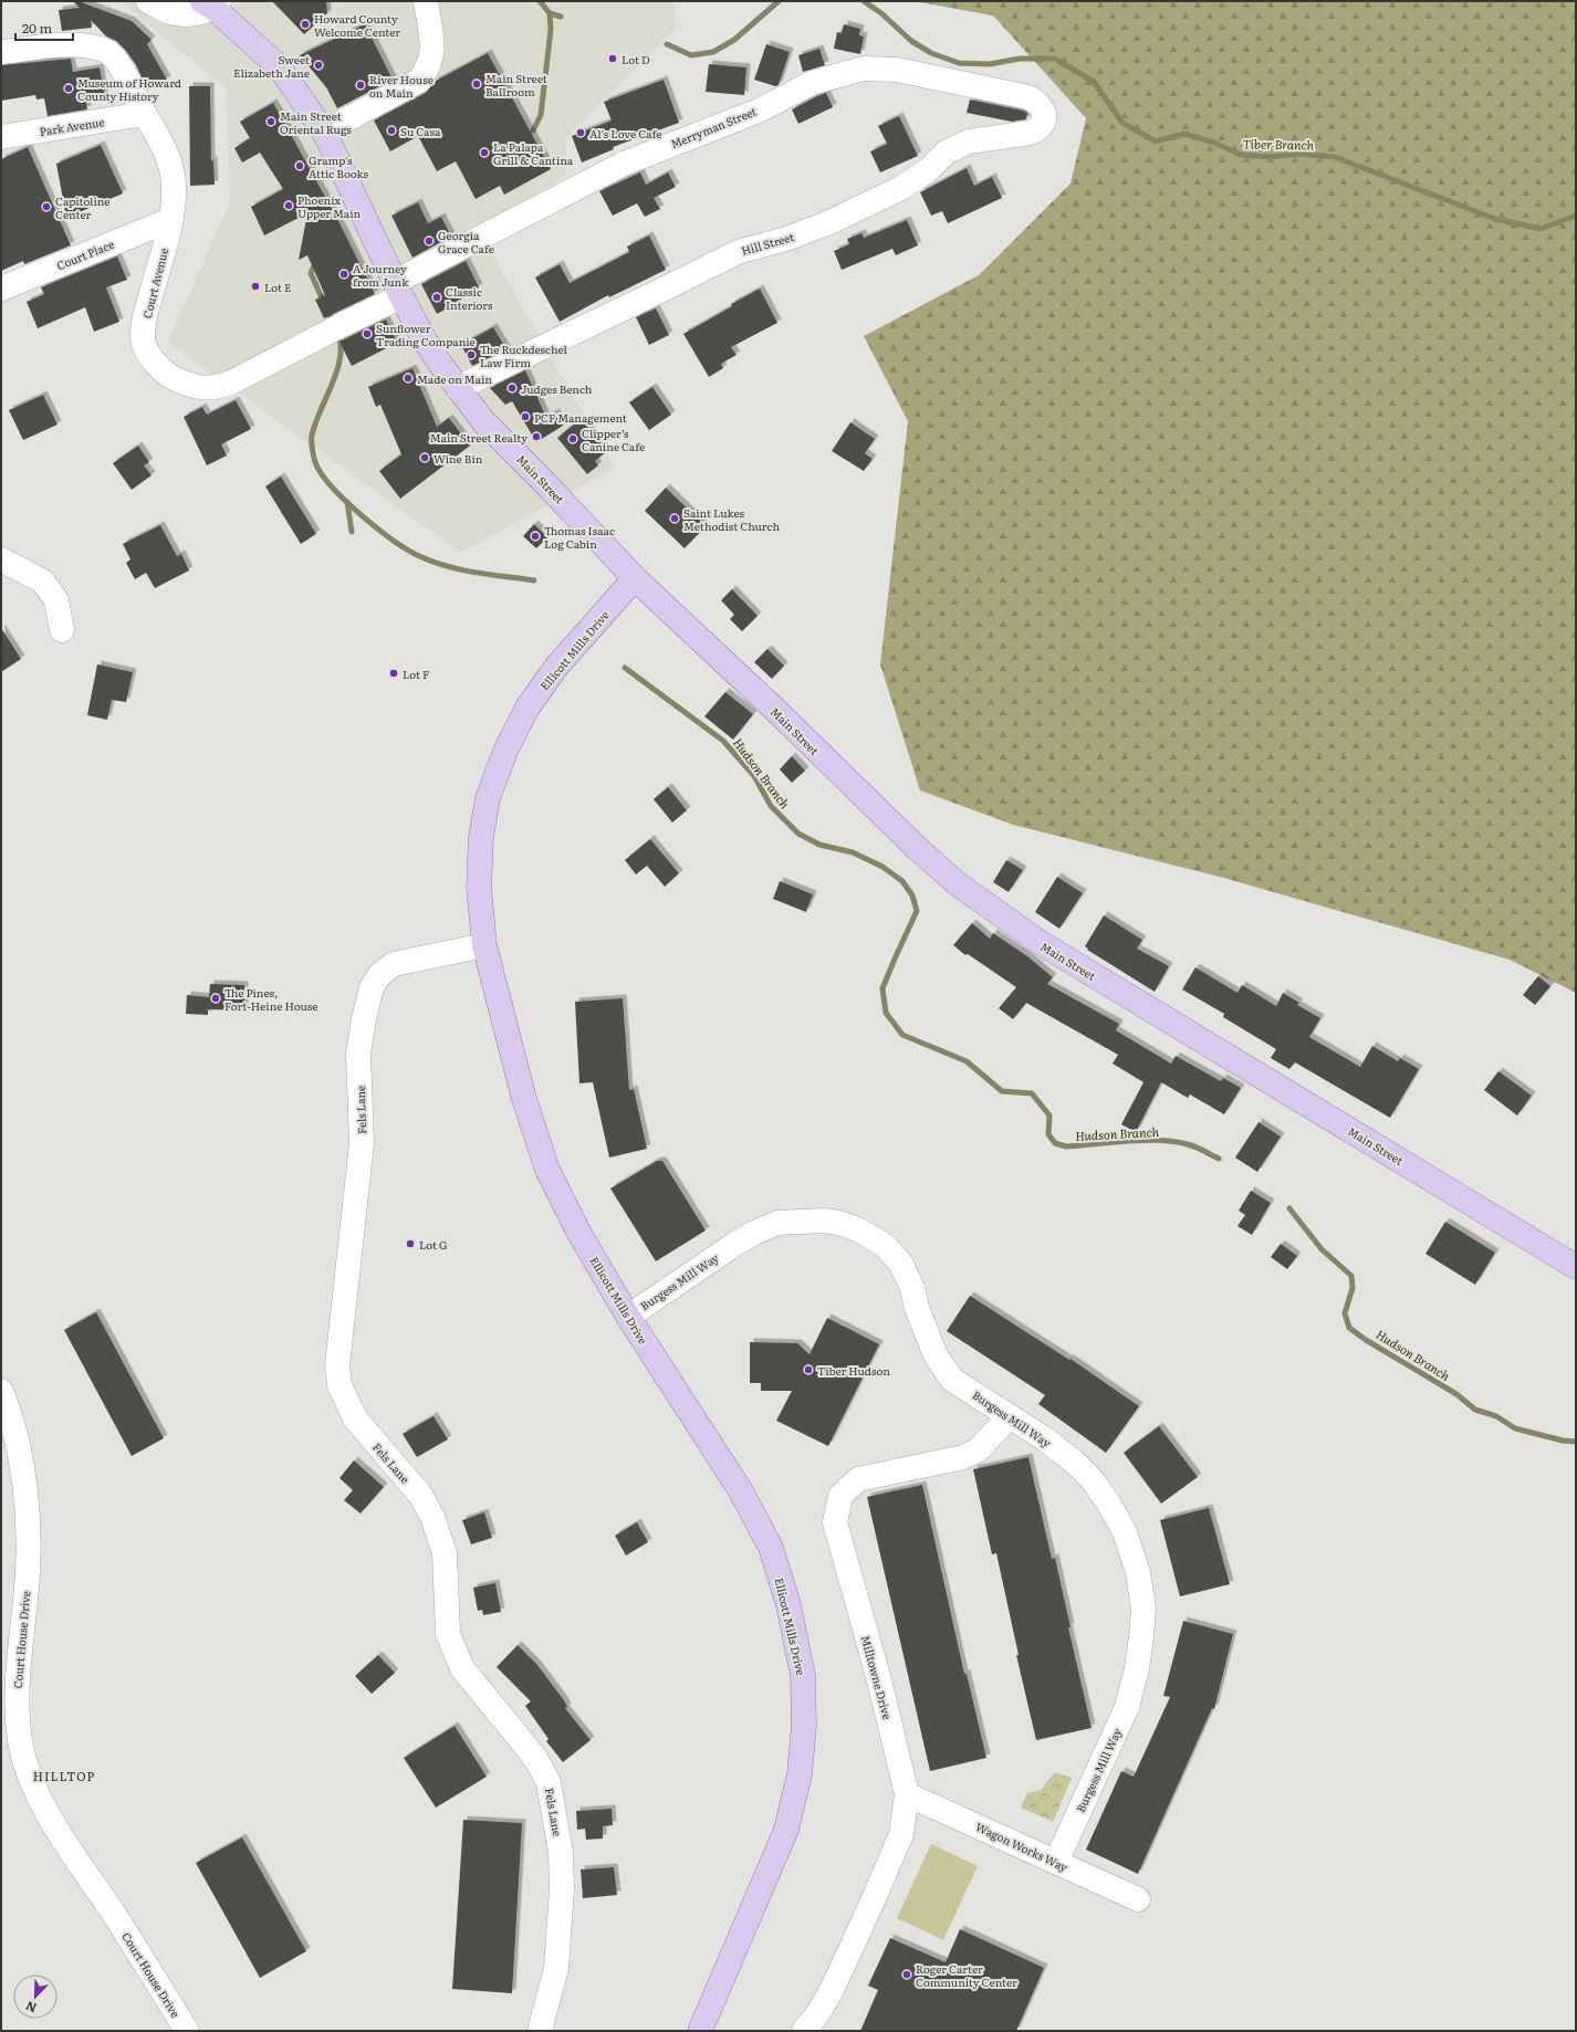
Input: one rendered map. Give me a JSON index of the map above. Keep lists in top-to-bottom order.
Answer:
{
  "streets": {
    "main road": ["Main Street", "Ellicott Mills Drive"],
    "street": [
      "Park Avenue",
      "Merryman Street",
      "Hill Street",
      "Court Place",
      "Court Avenue",
      "Fels Lane",
      "Burgess Mill Way",
      "Court House Drive",
      "Milltowne Drive",
      "Wagon Works Way"
    ]
  },
  "crossings": [
    ["Park Avenue", "Court Avenue"],
    ["Merryman Street", "Hill Street"],
    ["Merryman Street", "Court Avenue"],
    ["Merryman Street", "Main Street"],
    ["Hill Street", "Main Street"],
    ["Court Place", "Court Avenue"],
    ["Court Avenue", "Main Street"],
    ["Main Street", "Ellicott Mills Drive"],
    ["Ellicott Mills Drive", "Fels Lane"],
    ["Ellicott Mills Drive", "Burgess Mill Way"],
    ["Burgess Mill Way", "Milltowne Drive"],
    ["Burgess Mill Way", "Wagon Works Way"],
    ["Milltowne Drive", "Wagon Works Way"]
  ],
  "districts": ["HILLTOP"],
  "water": ["Tiber Branch", "Hudson Branch"],
  "places": [
    "Howard County Welcome Center",
    "Lot D",
    "Sweet Elizabeth Jane",
    "Main Street Ballroom",
    "River House on Main",
    "Museum of Howard County History",
    "Main Street Oriental Rugs",
    "Su Casa",
    "Al's Love Cafe",
    "La Palapa Grill & Cantina",
    "Gramp's Attic Books",
    "Phoenix Upper Main",
    "Capitoline Center",
    "Georgia Grace Cafe",
    "A Journey from Junk",
    "Lot E",
    "Classic Interiors",
    "Sunflower Trading Companie",
    "The Ruckdeschel Law Firm",
    "Made on Main",
    "Judges Bench",
    "PCF Management",
    "Main Street Realty",
    "Clipper’s Canine Cafe",
    "Wine Bin",
    "Saint Lukes Methodist Church",
    "Thomas Isaac Log Cabin",
    "Lot F",
    "The Pines, Fort-Heine House",
    "Lot G",
    "Tiber Hudson",
    "Roger Carter Community Center"
  ],
  "scale_bar": "20 m",
  "north": "bottom left"
}
